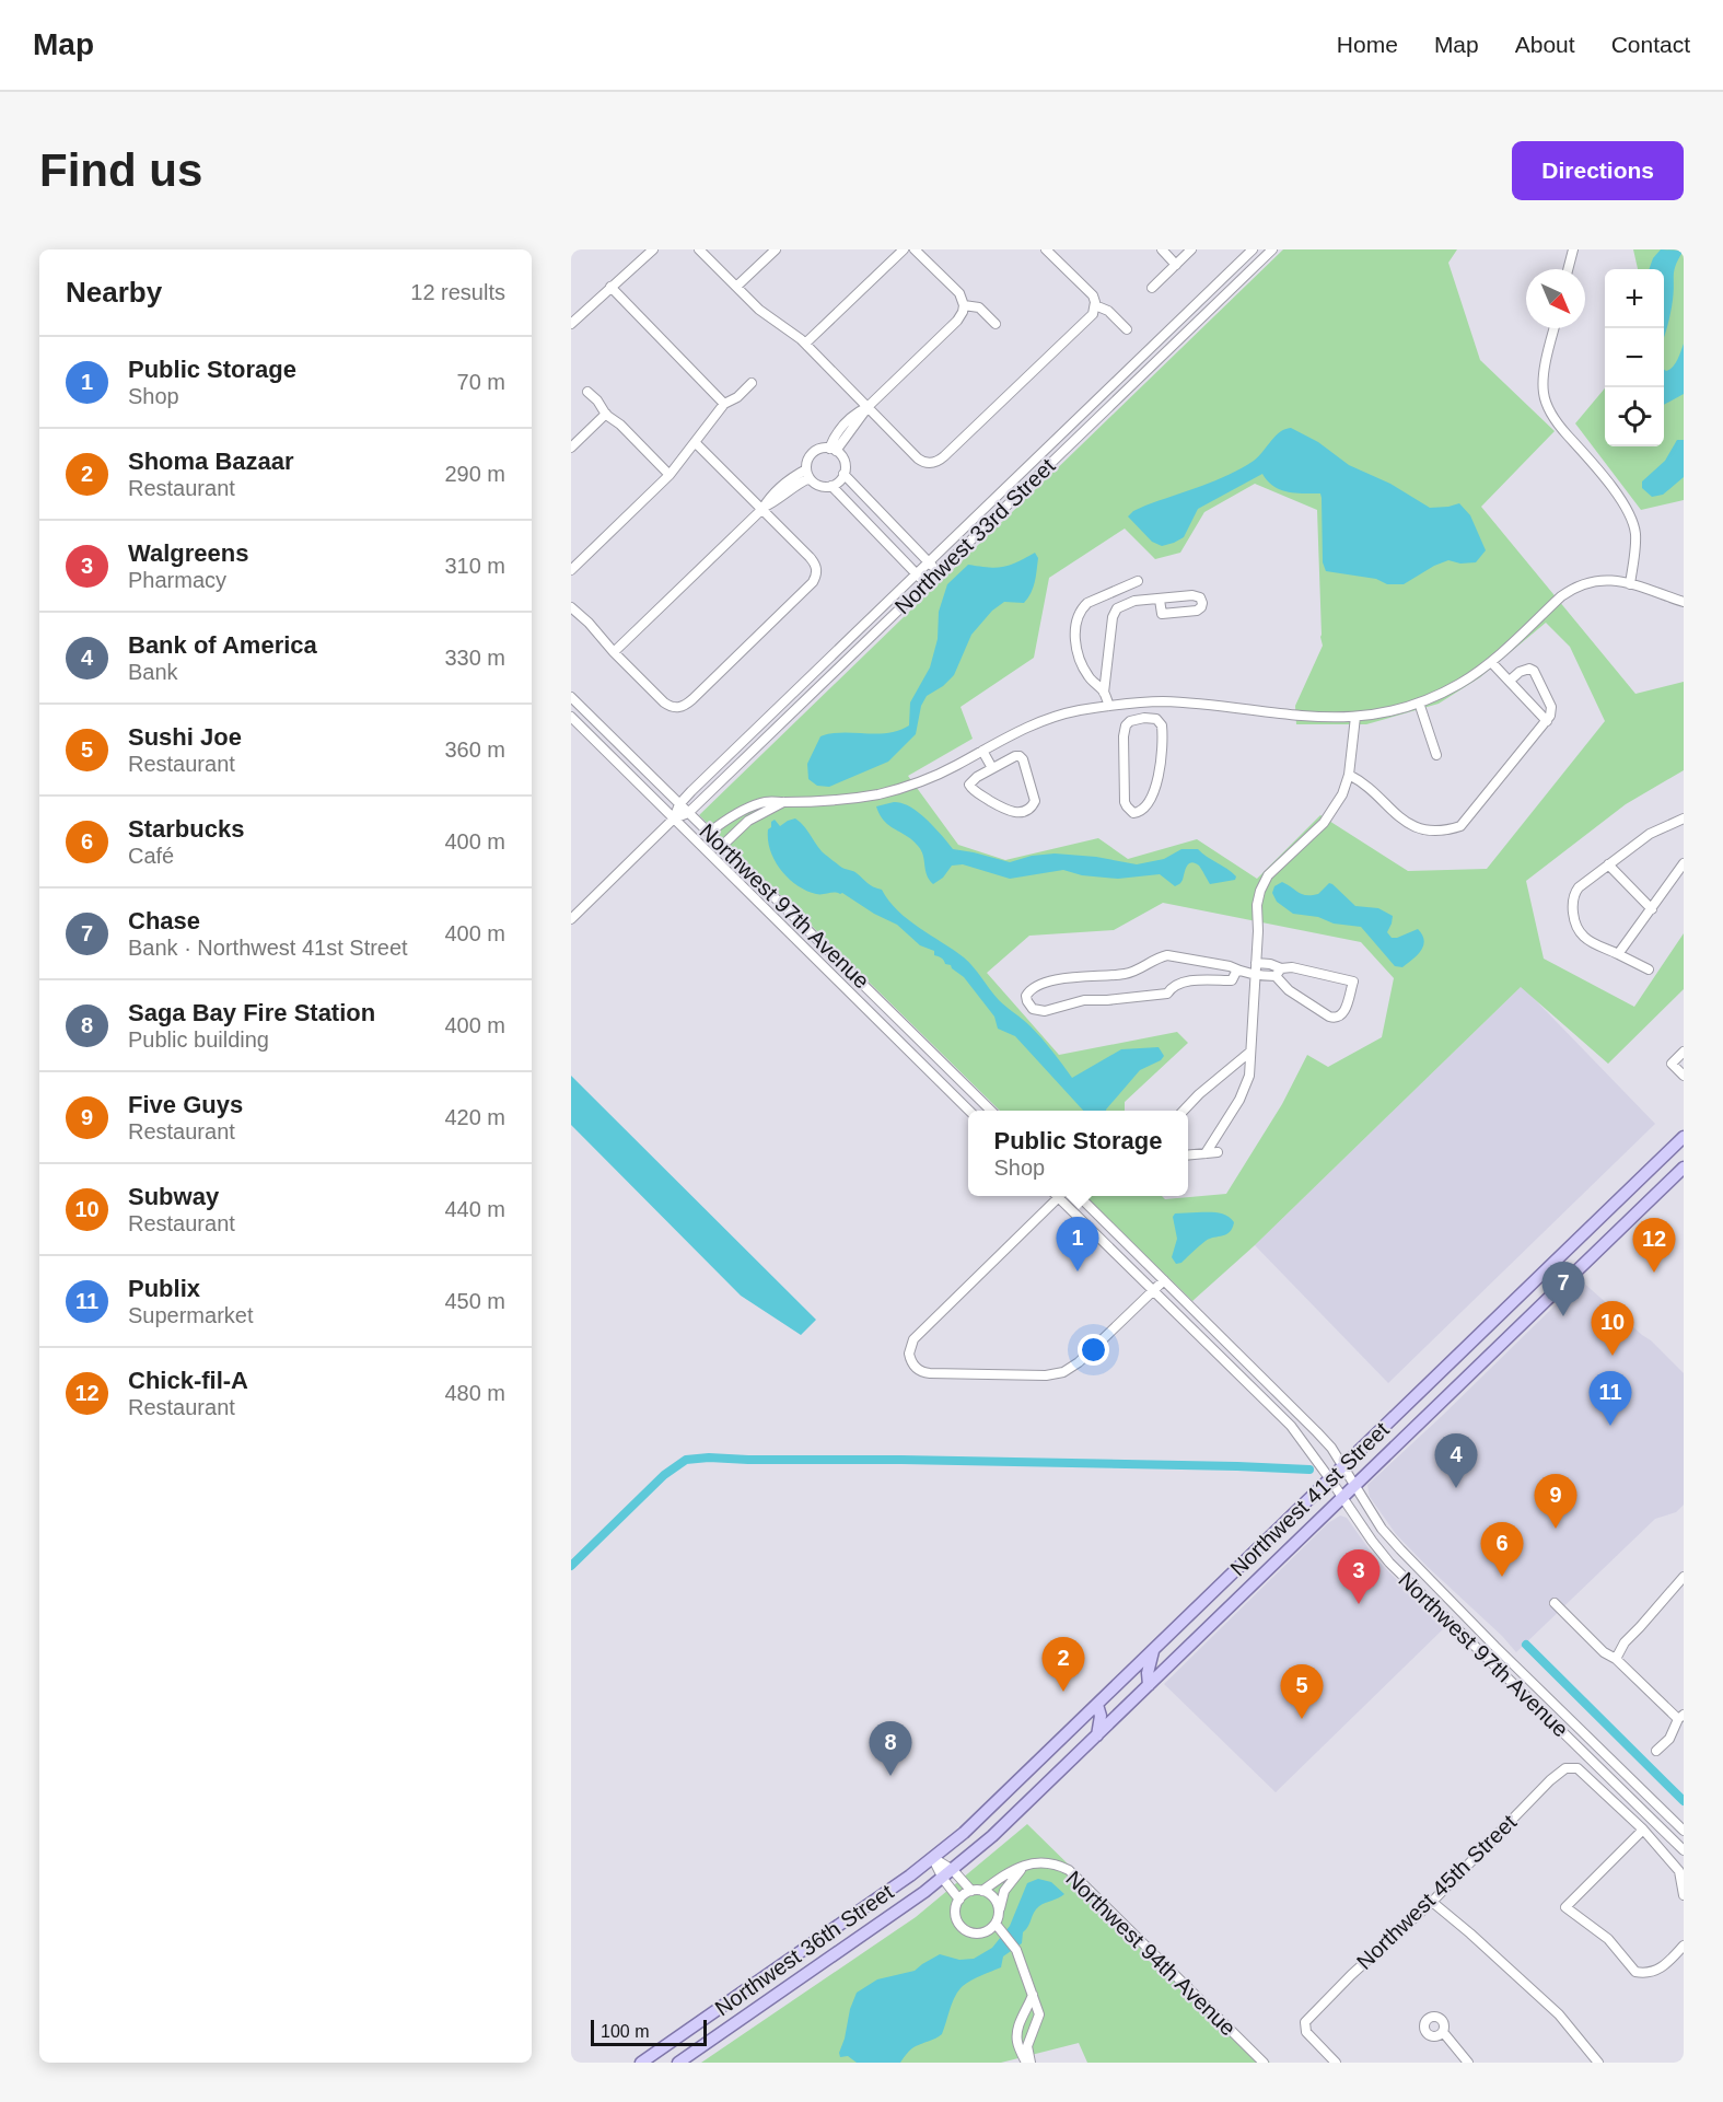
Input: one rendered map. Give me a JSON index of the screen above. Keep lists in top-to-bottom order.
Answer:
{
  "streets": {
    "main road": ["Northwest 41st Street", "Northwest 36th Street"],
    "street": [
      "Northwest 33rd Street",
      "Northwest 97th Avenue",
      "Northwest 45th Street",
      "Northwest 94th Avenue"
    ]
  },
  "crossings": [
    ["Northwest 33rd Street", "Northwest 97th Avenue"],
    ["Northwest 97th Avenue", "Northwest 41st Street"],
    ["Northwest 41st Street", "Northwest 36th Street"]
  ],
  "scale_bar": "100 m",
  "north": "bottom right",
  "page": {
    "header": "Map",
    "nav": [
      "Home",
      "Map",
      "About",
      "Contact"
    ],
    "buttons": "Directions",
    "title": "Find us",
    "heading": ["Nearby", "12 results"],
    "map_buttons": ["+", "−"],
    "list": [
      {
        "mark": "1",
        "name": "Public Storage",
        "note": "Shop",
        "value": "70 m"
      },
      {
        "mark": "2",
        "name": "Shoma Bazaar",
        "note": "Restaurant",
        "value": "290 m"
      },
      {
        "mark": "3",
        "name": "Walgreens",
        "note": "Pharmacy",
        "value": "310 m"
      },
      {
        "mark": "4",
        "name": "Bank of America",
        "note": "Bank",
        "value": "330 m"
      },
      {
        "mark": "5",
        "name": "Sushi Joe",
        "note": "Restaurant",
        "value": "360 m"
      },
      {
        "mark": "6",
        "name": "Starbucks",
        "note": "Café",
        "value": "400 m"
      },
      {
        "mark": "7",
        "name": "Chase",
        "note": "Bank · Northwest 41st Street",
        "value": "400 m"
      },
      {
        "mark": "8",
        "name": "Saga Bay Fire Station",
        "note": "Public building",
        "value": "400 m"
      },
      {
        "mark": "9",
        "name": "Five Guys",
        "note": "Restaurant",
        "value": "420 m"
      },
      {
        "mark": "10",
        "name": "Subway",
        "note": "Restaurant",
        "value": "440 m"
      },
      {
        "mark": "11",
        "name": "Publix",
        "note": "Supermarket",
        "value": "450 m"
      },
      {
        "mark": "12",
        "name": "Chick-fil-A",
        "note": "Restaurant",
        "value": "480 m"
      }
    ],
    "popup": ["Public Storage", "Shop"],
    "pins": [
      "1",
      "12",
      "7",
      "10",
      "11",
      "4",
      "9",
      "6",
      "3",
      "2",
      "5",
      "8"
    ],
    "scale": "100 m"
  }
}
